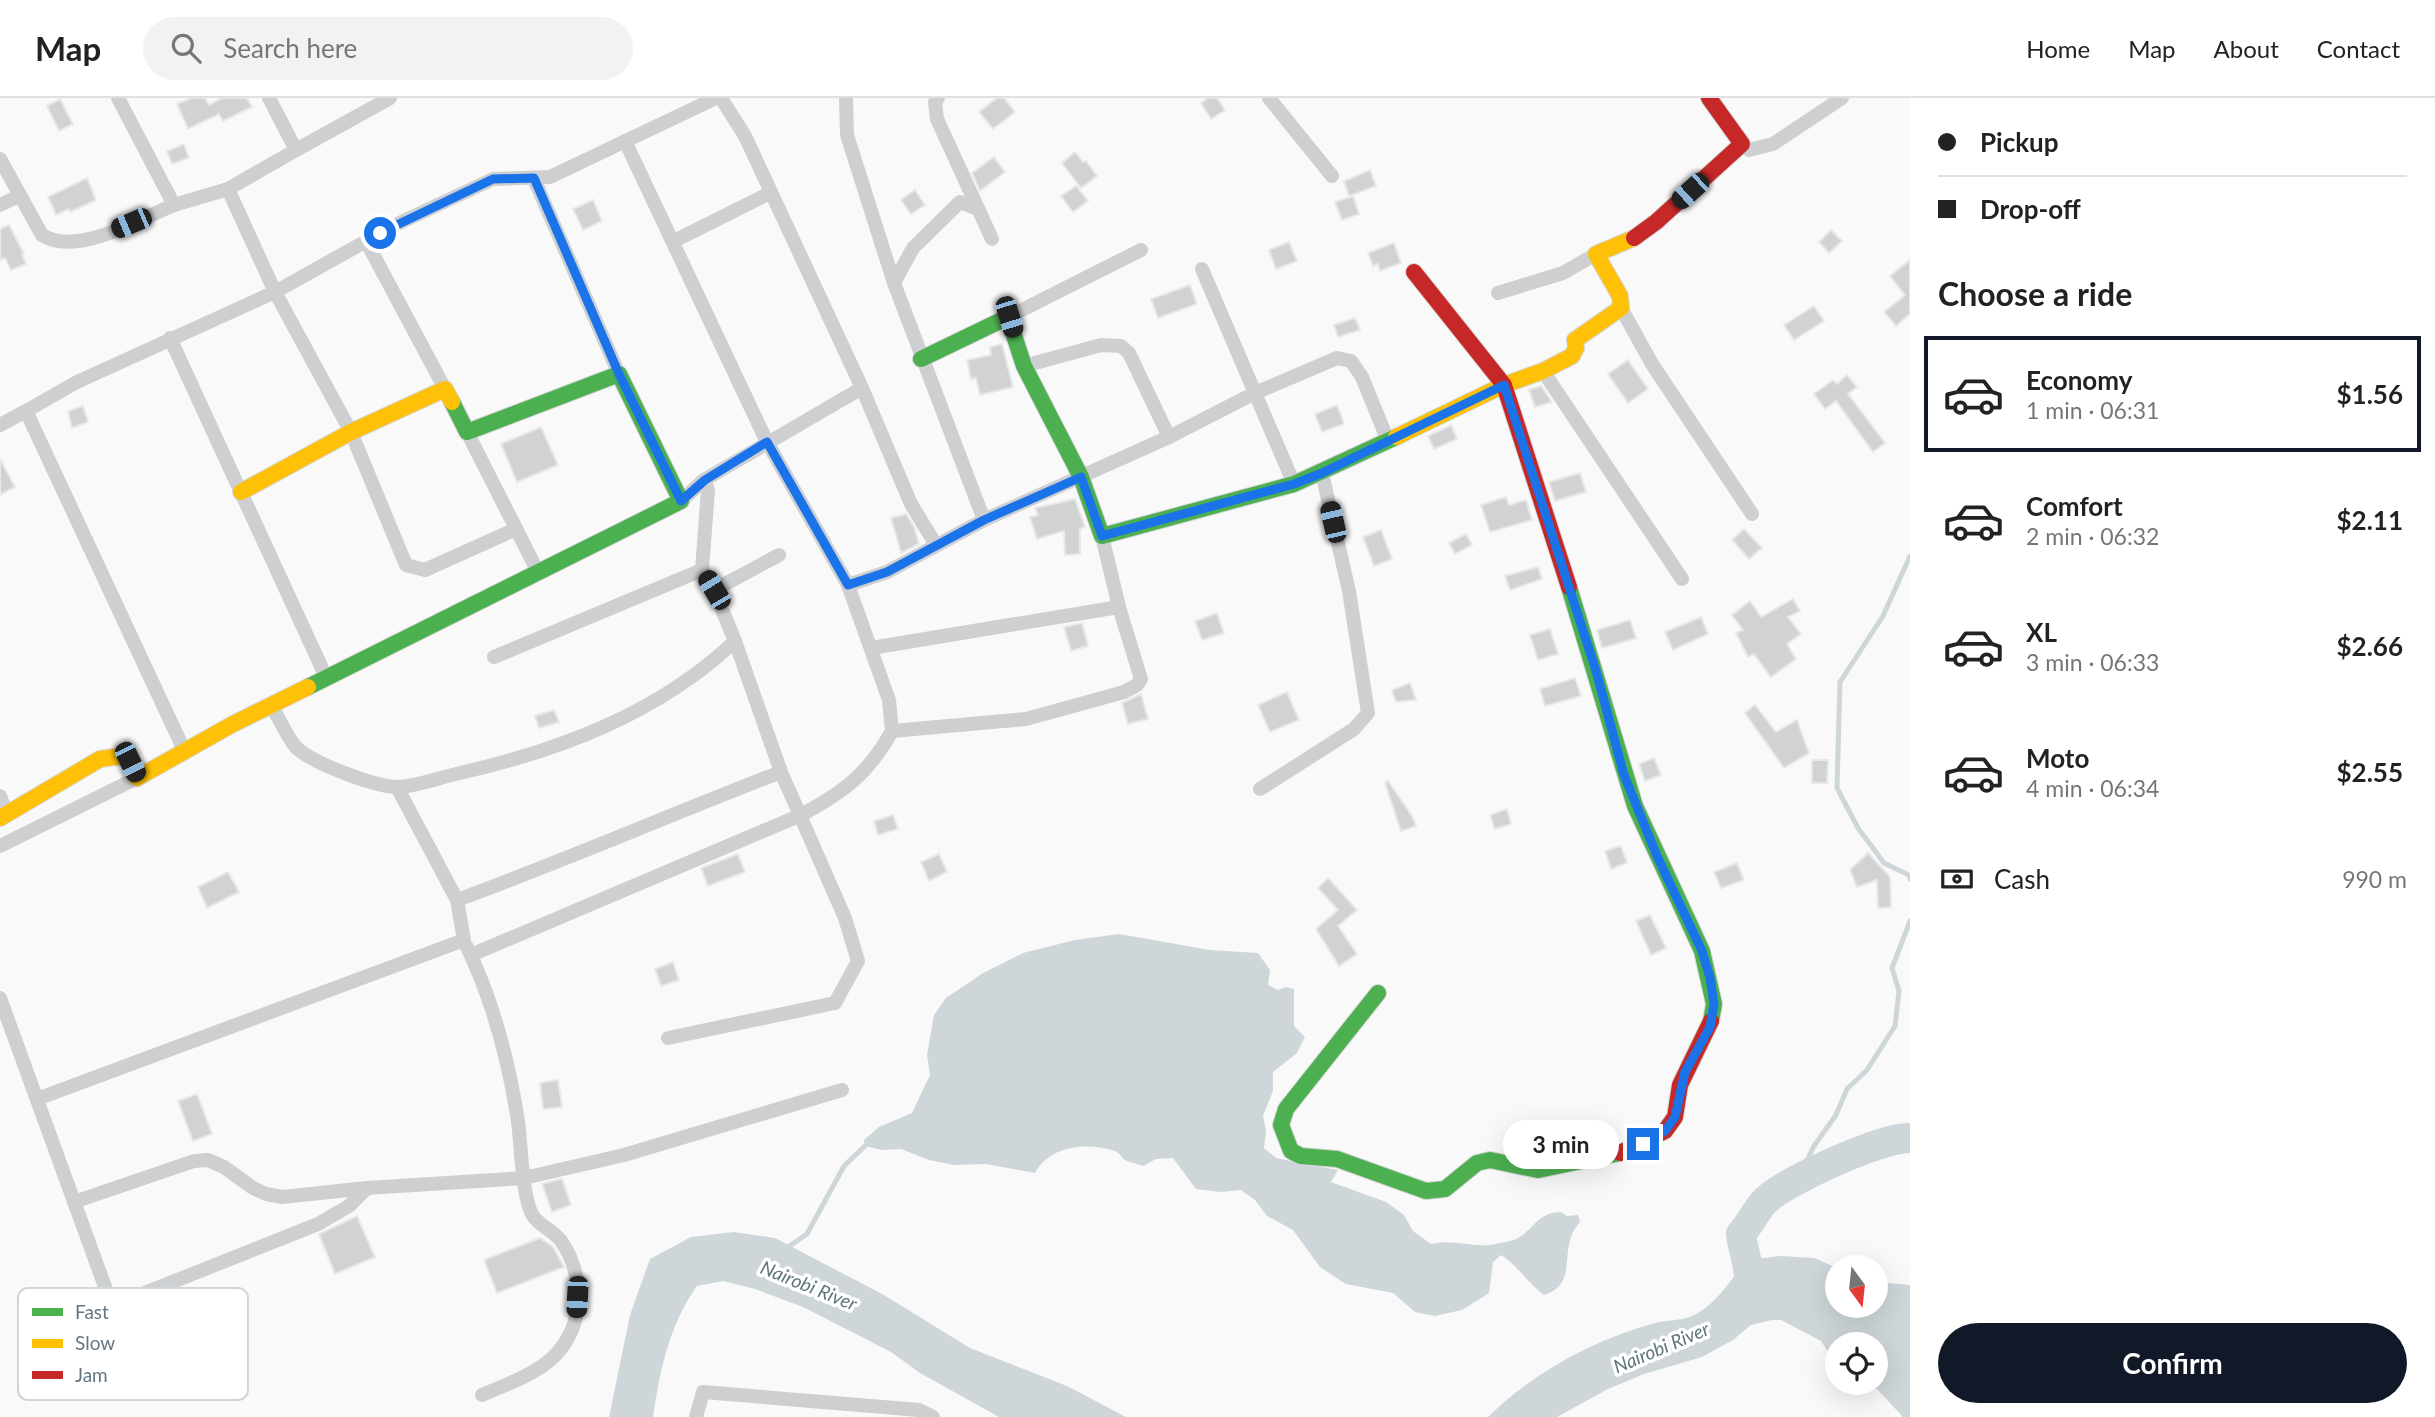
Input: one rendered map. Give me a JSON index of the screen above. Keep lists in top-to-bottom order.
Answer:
{
  "water": ["Nairobi River"],
  "legend": ["Fast", "Slow", "Jam"],
  "north": "bottom",
  "page": {
    "header": "Map",
    "search": "Search here",
    "nav": [
      "Home",
      "Map",
      "About",
      "Contact"
    ],
    "banner": ["Pickup", "Drop-off"],
    "heading": "Choose a ride",
    "list": [
      {
        "name": "Economy",
        "note": "1 min · 06:31",
        "value": "$1.56"
      },
      {
        "name": "Comfort",
        "note": "2 min · 06:32",
        "value": "$2.11"
      },
      {
        "name": "XL",
        "note": "3 min · 06:33",
        "value": "$2.66"
      },
      {
        "name": "Moto",
        "note": "4 min · 06:34",
        "value": "$2.55"
      }
    ],
    "pay": ["Cash", "990 m"],
    "bubble": "3 min",
    "buttons": "Confirm"
  }
}
